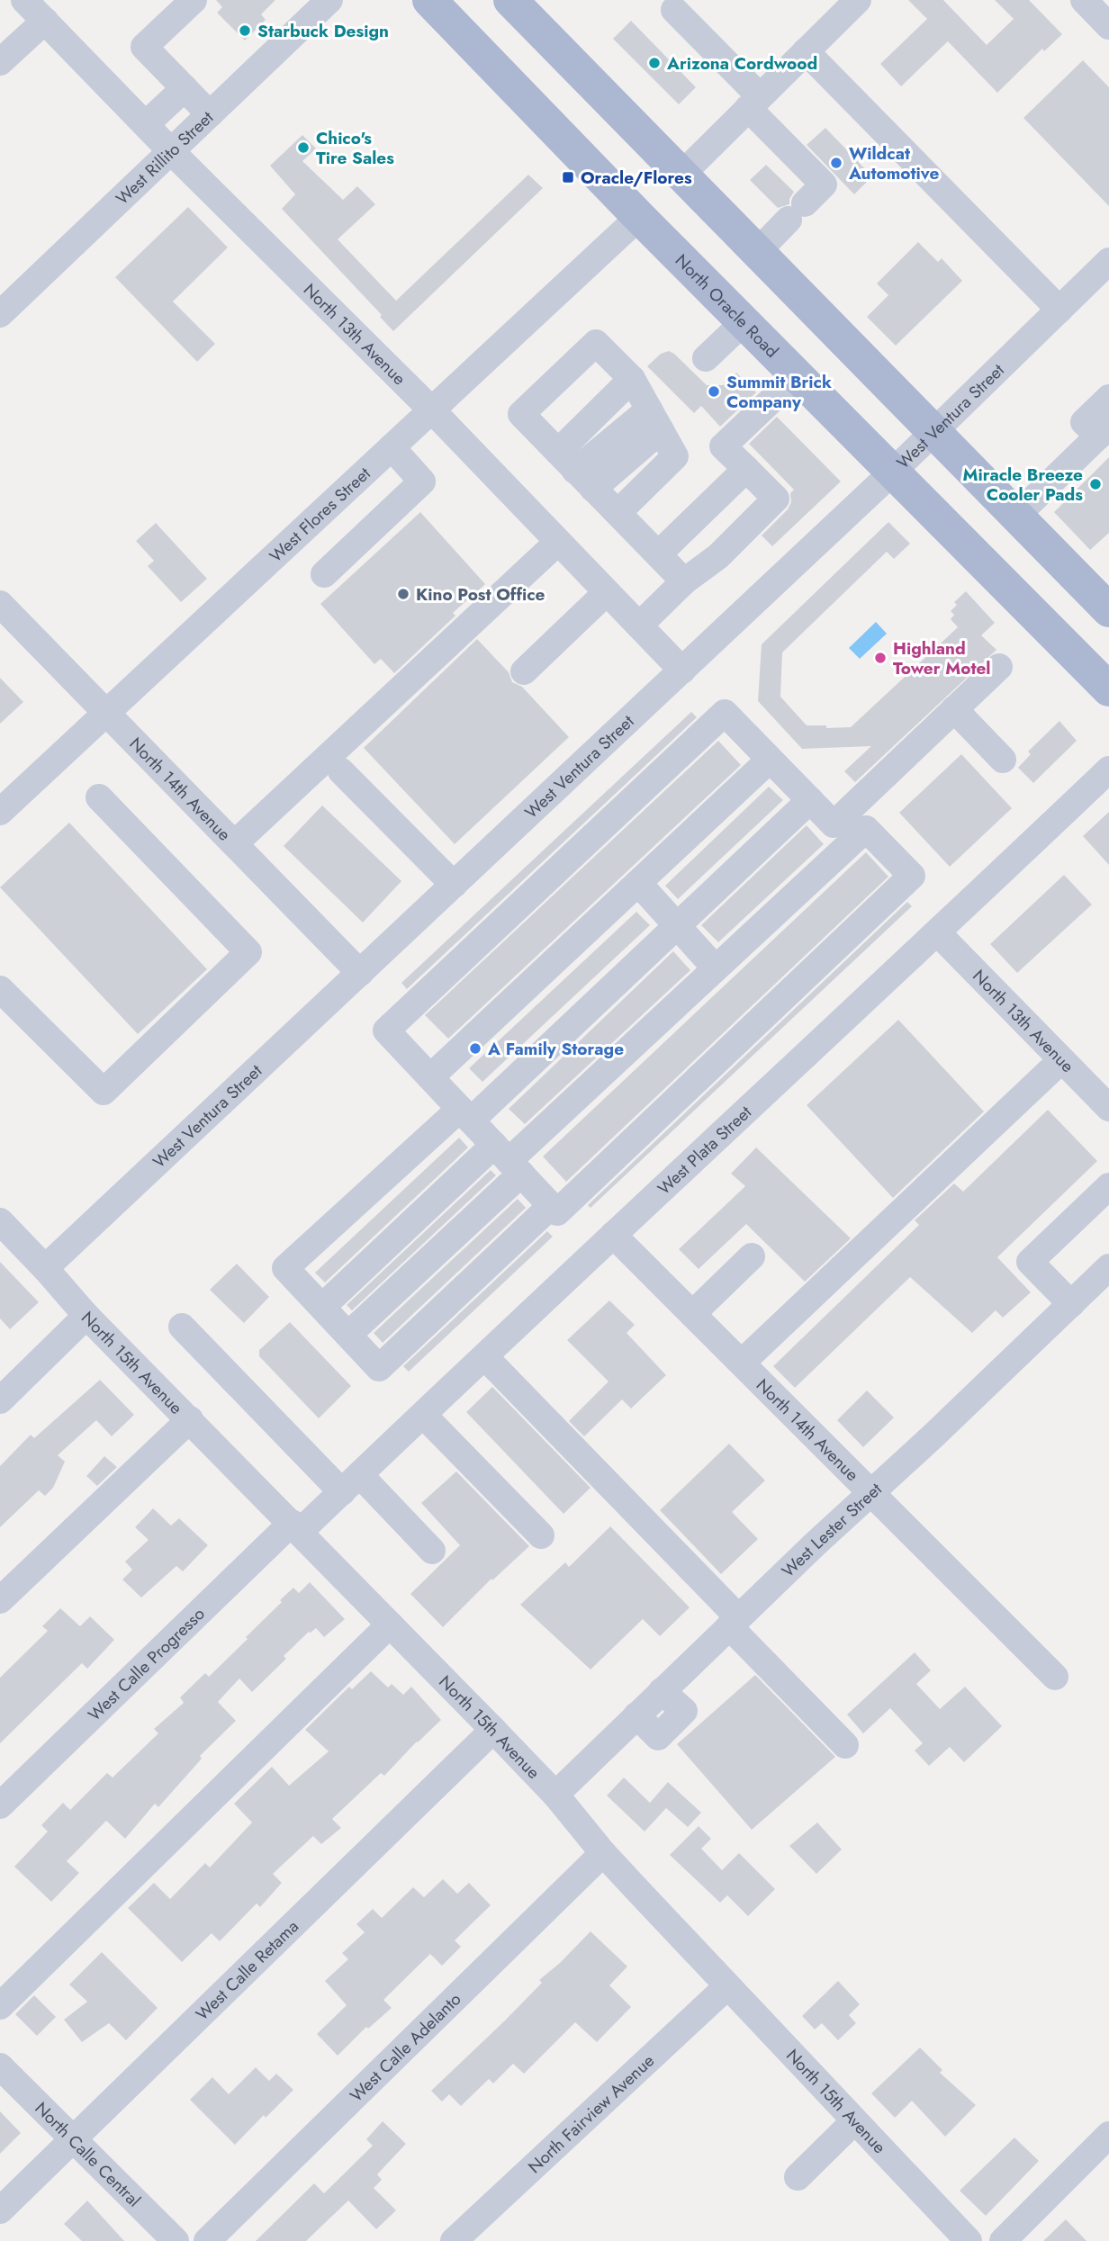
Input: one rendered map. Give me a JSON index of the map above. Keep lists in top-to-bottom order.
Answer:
{
  "streets": {
    "main road": ["North Oracle Road"],
    "street": [
      "West Rillito Street",
      "North 13th Avenue",
      "West Ventura Street",
      "West Flores Street",
      "North 14th Avenue",
      "West Plata Street",
      "North 15th Avenue",
      "West Lester Street",
      "West Calle Progresso",
      "West Calle Retama",
      "West Calle Adelanto",
      "North Fairview Avenue",
      "North Calle Central"
    ]
  },
  "crossings": [
    ["West Rillito Street", "North 13th Avenue"],
    ["North Oracle Road", "West Ventura Street"],
    ["North Oracle Road", "West Flores Street"],
    ["North 13th Avenue", "West Ventura Street"],
    ["North 13th Avenue", "West Flores Street"],
    ["North 13th Avenue", "West Plata Street"],
    ["West Ventura Street", "North 14th Avenue"],
    ["West Ventura Street", "North 15th Avenue"],
    ["West Flores Street", "North 14th Avenue"],
    ["North 14th Avenue", "West Plata Street"],
    ["North 14th Avenue", "West Lester Street"],
    ["West Plata Street", "North 15th Avenue"],
    ["West Plata Street", "West Calle Progresso"],
    ["North 15th Avenue", "West Lester Street"],
    ["North 15th Avenue", "West Calle Progresso"],
    ["North 15th Avenue", "West Calle Retama"],
    ["North 15th Avenue", "West Calle Adelanto"],
    ["North 15th Avenue", "North Fairview Avenue"],
    ["West Calle Retama", "North Calle Central"]
  ],
  "places": {
    "other": [
      "Starbuck Design",
      "Arizona Cordwood",
      "Chico's Tire Sales",
      "Wildcat Automotive",
      "Summit Brick Company",
      "Miracle Breeze Cooler Pads",
      "Kino Post Office",
      "Highland Tower Motel",
      "A Family Storage"
    ],
    "transit": ["Oracle/Flores"]
  }
}
